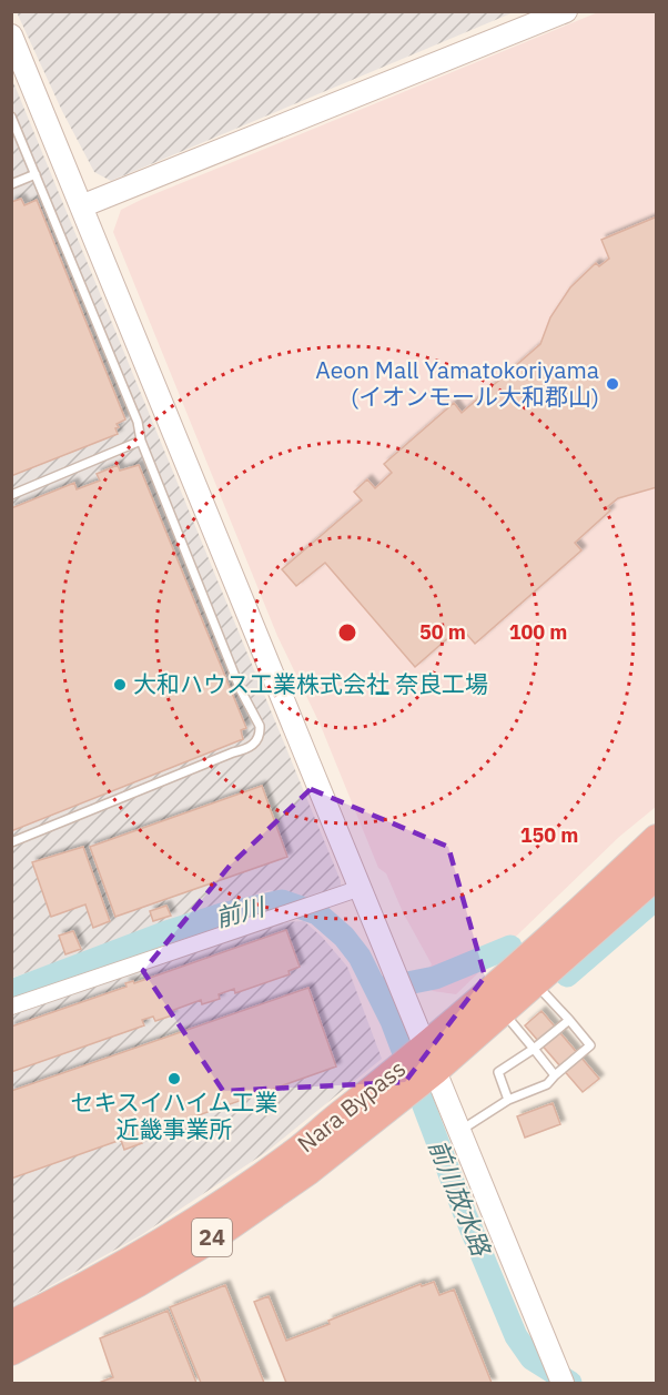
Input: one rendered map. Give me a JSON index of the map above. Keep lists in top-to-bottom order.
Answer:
{
  "streets": {
    "highway": ["Nara Bypass", "24"]
  },
  "water": ["前川", "前川放水路"],
  "places": ["Aeon Mall Yamatokoriyama (イオンモール大和郡山)", "大和ハウス工業株式会社 奈良工場", "セキスイハイム工業 近畿事業所"],
  "rings": ["50 m", "100 m", "150 m"]
}
